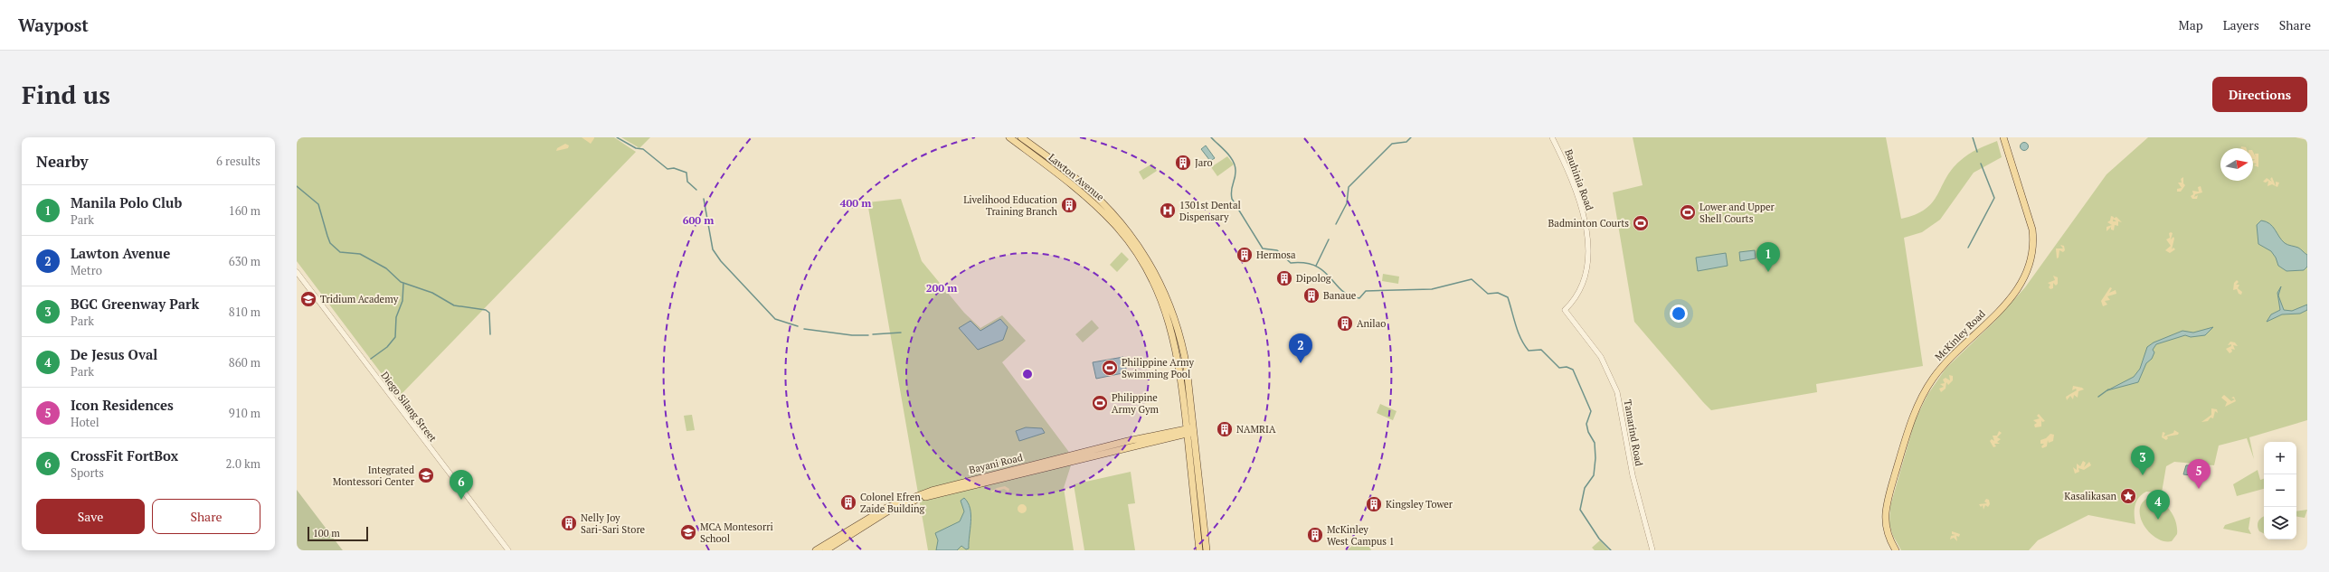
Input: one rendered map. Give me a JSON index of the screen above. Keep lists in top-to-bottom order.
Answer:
{
  "streets": {
    "main road": ["Lawton Avenue", "McKinley Road", "Bayani Road"],
    "street": ["Bauhinia Road", "Diego Silang Street", "Tamarind Road"]
  },
  "crossings": [
    ["Lawton Avenue", "Bayani Road"],
    ["Bauhinia Road", "Tamarind Road"]
  ],
  "places": {
    "building": [
      "Jaro",
      "Livelihood Education Training Branch",
      "Hermosa",
      "Dipolog",
      "Banaue",
      "Anilao",
      "NAMRIA",
      "Colonel Efren Zaide Building",
      "Kingsley Tower",
      "Nelly Joy Sari-Sari Store",
      "McKinley West Campus 1"
    ],
    "hospital": ["1301st Dental Dispensary"],
    "sports": [
      "Lower and Upper Shell Courts",
      "Badminton Courts",
      "Philippine Army Swimming Pool",
      "Philippine Army Gym"
    ],
    "school or university": ["Tridium Academy", "Integrated Montessori Center", "MCA Montesorri School"],
    "place": ["Kasalikasan"]
  },
  "scale_bar": "100 m",
  "north": "right",
  "page": {
    "header": "Waypost",
    "nav": ["Map", "Layers", "Share"],
    "buttons": [
      "Directions",
      ["Save", "Share"]
    ],
    "title": "Find us",
    "heading": ["Nearby", "6 results"],
    "list": [
      {
        "mark": "1",
        "name": "Manila Polo Club",
        "note": "Park",
        "value": "160 m"
      },
      {
        "mark": "2",
        "name": "Lawton Avenue",
        "note": "Metro",
        "value": "630 m"
      },
      {
        "mark": "3",
        "name": "BGC Greenway Park",
        "note": "Park",
        "value": "810 m"
      },
      {
        "mark": "4",
        "name": "De Jesus Oval",
        "note": "Park",
        "value": "860 m"
      },
      {
        "mark": "5",
        "name": "Icon Residences",
        "note": "Hotel",
        "value": "910 m"
      },
      {
        "mark": "6",
        "name": "CrossFit FortBox",
        "note": "Sports",
        "value": "2.0 km"
      }
    ],
    "pins": [
      "1",
      "2",
      "3",
      "5",
      "6",
      "4"
    ],
    "map_buttons": ["+", "−"],
    "scale": "100 m"
  },
  "rings": ["400 m", "600 m", "200 m"]
}
